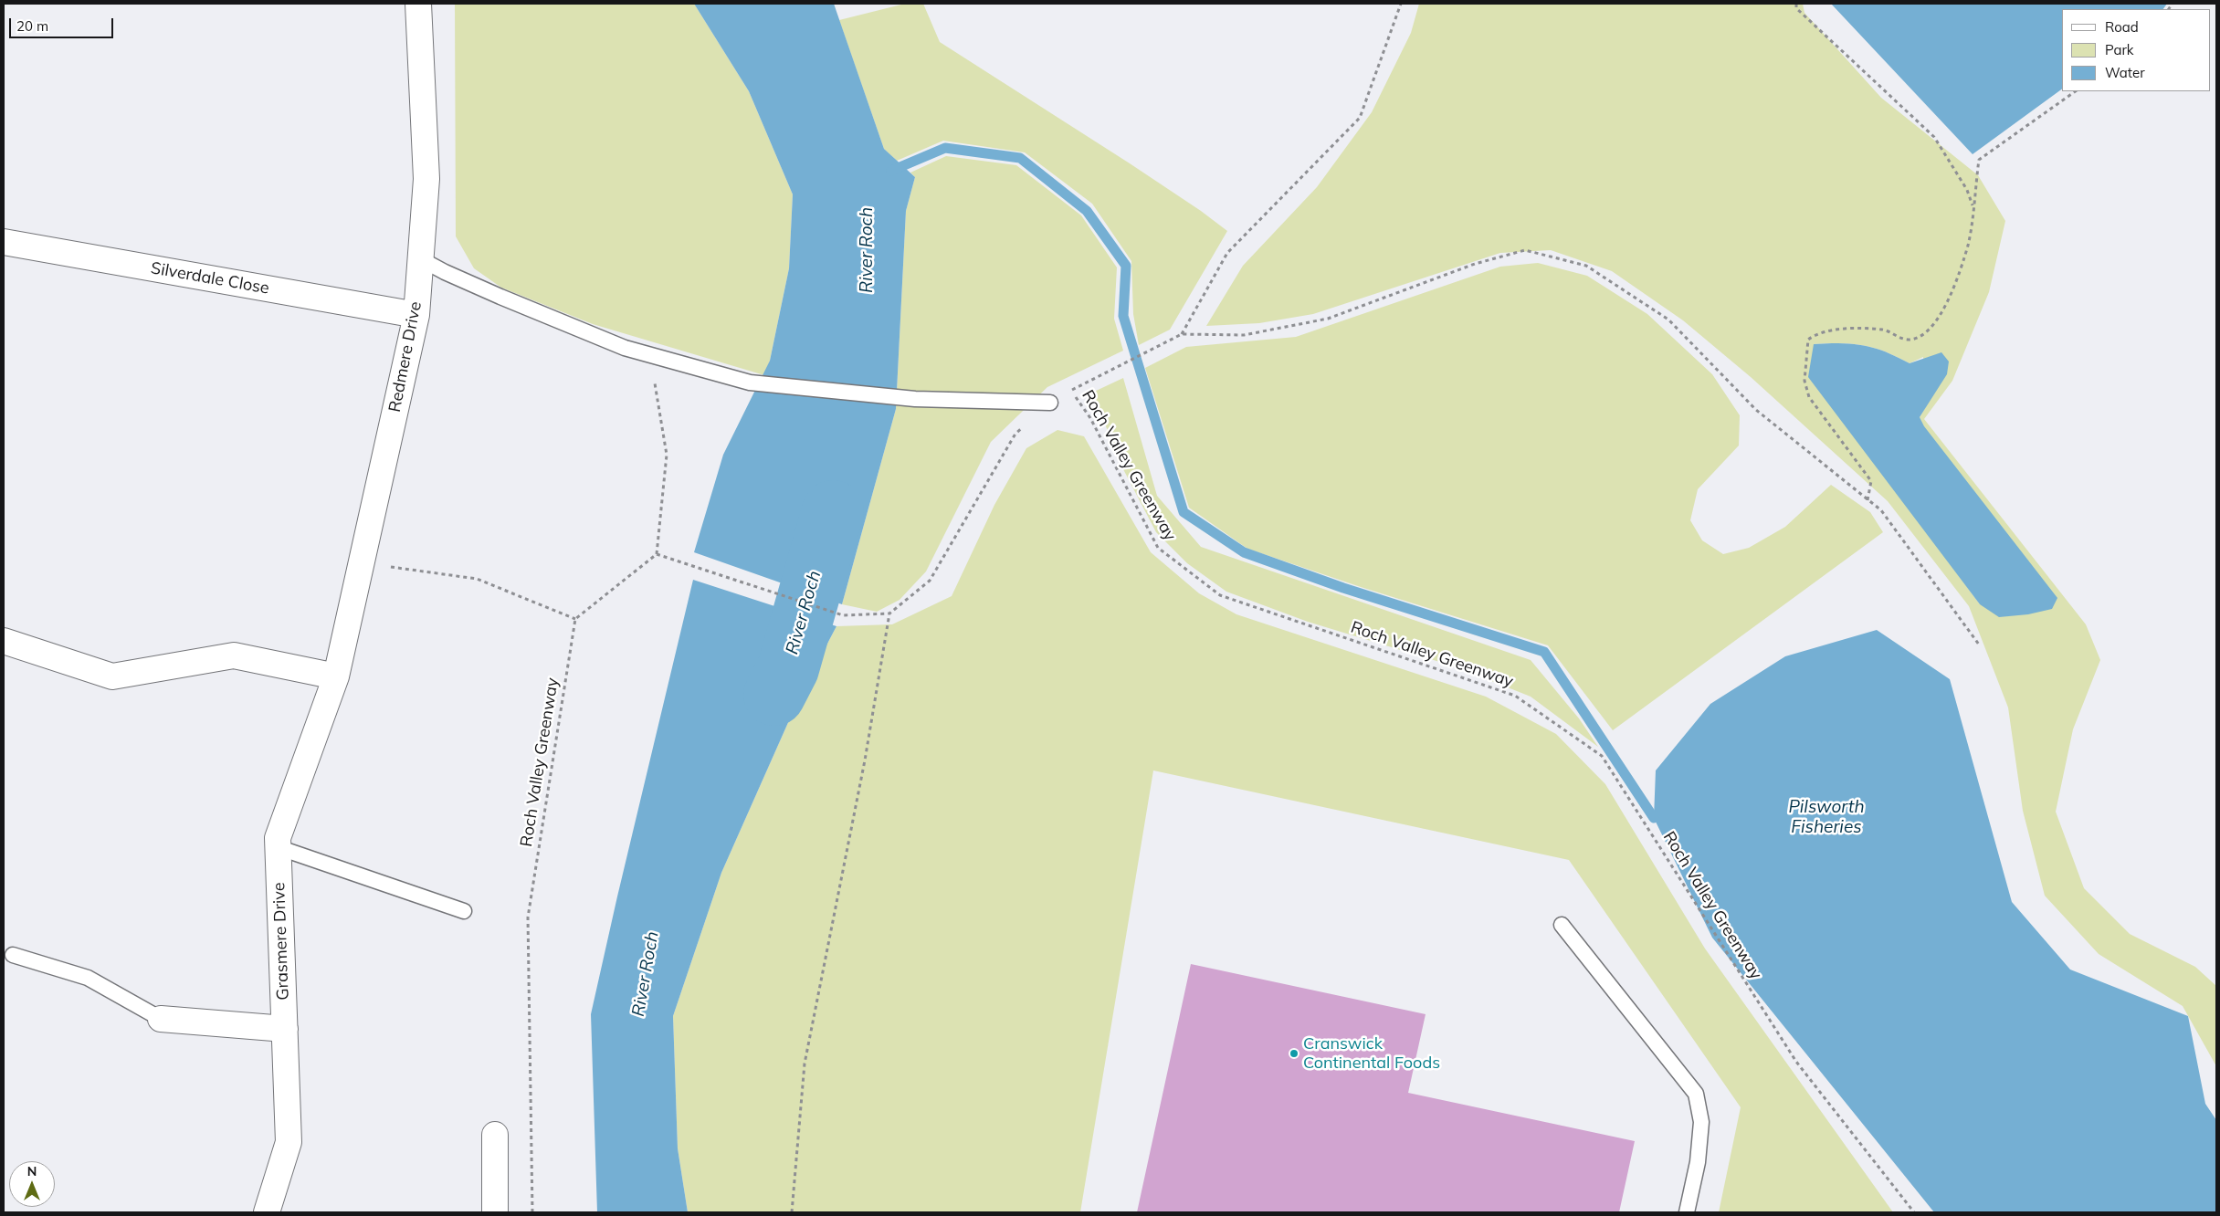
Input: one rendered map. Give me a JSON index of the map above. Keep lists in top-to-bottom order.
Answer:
{
  "streets": {
    "street": ["Silverdale Close", "Redmere Drive", "Grasmere Drive"],
    "path": ["Roch Valley Greenway"]
  },
  "crossings": [
    ["Silverdale Close", "Redmere Drive"],
    ["Redmere Drive", "Grasmere Drive"]
  ],
  "water": ["River Roch", "Pilsworth Fisheries"],
  "places": ["Cranswick Continental Foods"],
  "legend": ["Road", "Park", "Water"],
  "scale_bar": "20 m",
  "north": "top"
}
